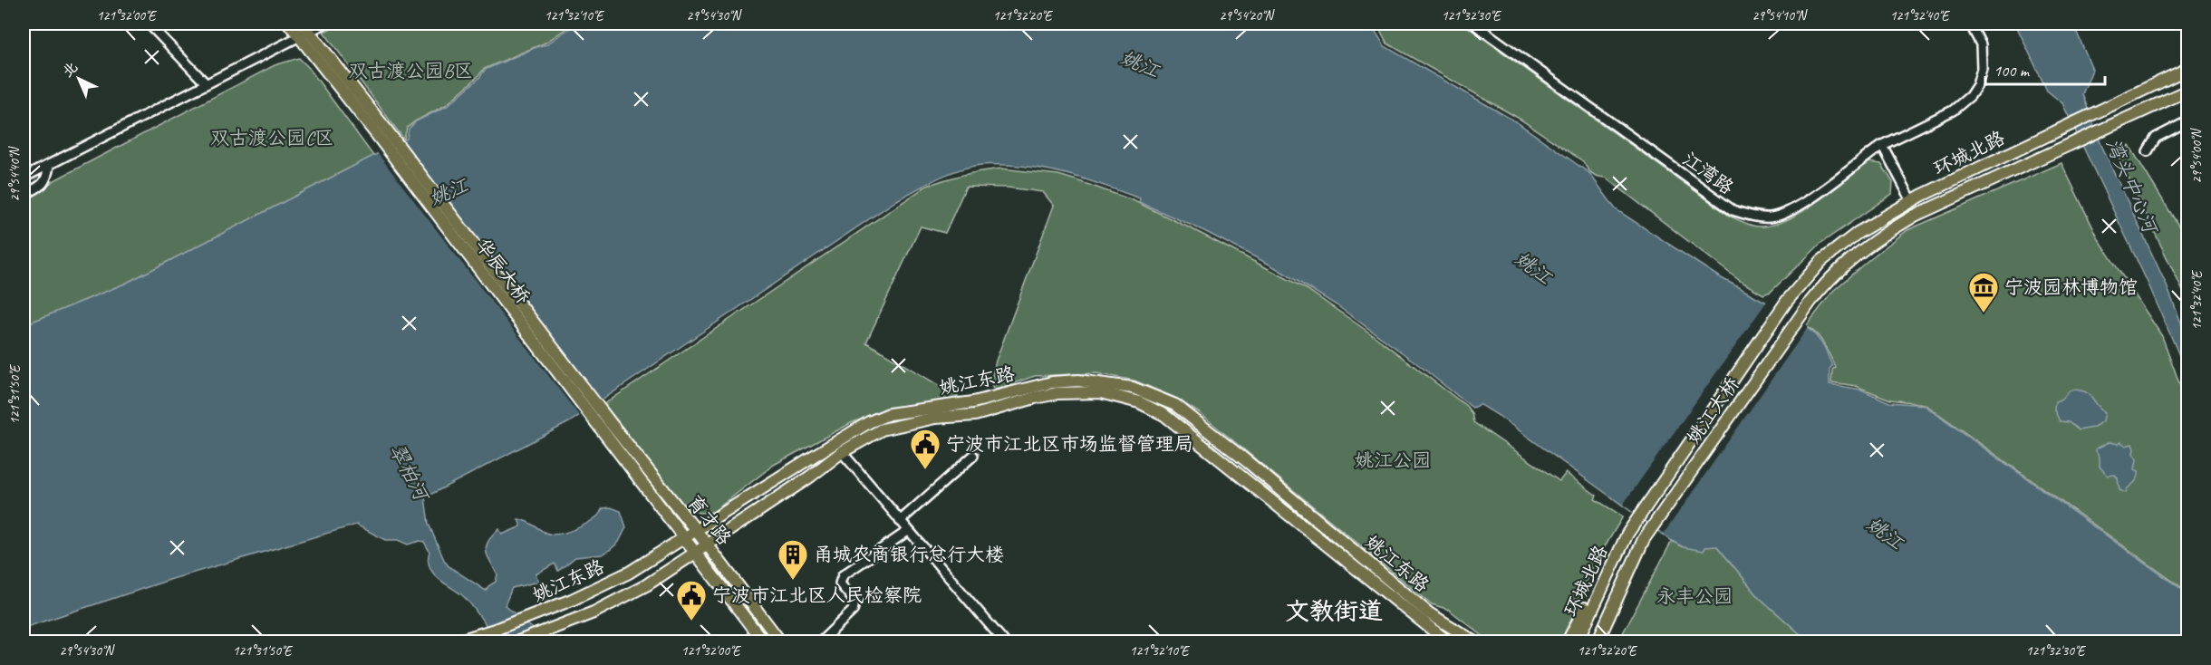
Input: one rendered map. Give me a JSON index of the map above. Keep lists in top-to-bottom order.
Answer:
{
  "streets": {
    "main road": [
      "环城北路",
      "华辰大桥",
      "姚江东路",
      "姚江大桥",
      "育才路"
    ],
    "street": ["江湾路"]
  },
  "crossings": [
    ["环城北路", "姚江大桥"],
    ["华辰大桥", "育才路"],
    ["姚江东路", "育才路"]
  ],
  "districts": ["文教街道"],
  "water": ["姚江", "湾头中心河", "翠柏河"],
  "parks": [
    "双古渡公园B区",
    "双古渡公园C区",
    "姚江公园",
    "永丰公园"
  ],
  "places": {
    "museum": ["宁波园林博物馆"],
    "public building": ["宁波市江北区市场监督管理局", "宁波市江北区人民检察院"],
    "building": ["甬城农商银行总行大楼"]
  },
  "scale_bar": "100 m",
  "north": "top left",
  "coordinates": [
    "121°32'00\"E",
    "121°32'10\"E",
    "29°54'30\"N",
    "121°32'20\"E",
    "29°54'20\"N",
    "121°32'30\"E",
    "29°54'10\"N",
    "121°32'40\"E",
    "29°54'00\"N",
    "29°54'40\"N",
    "121°31'50\"E"
  ]
}
